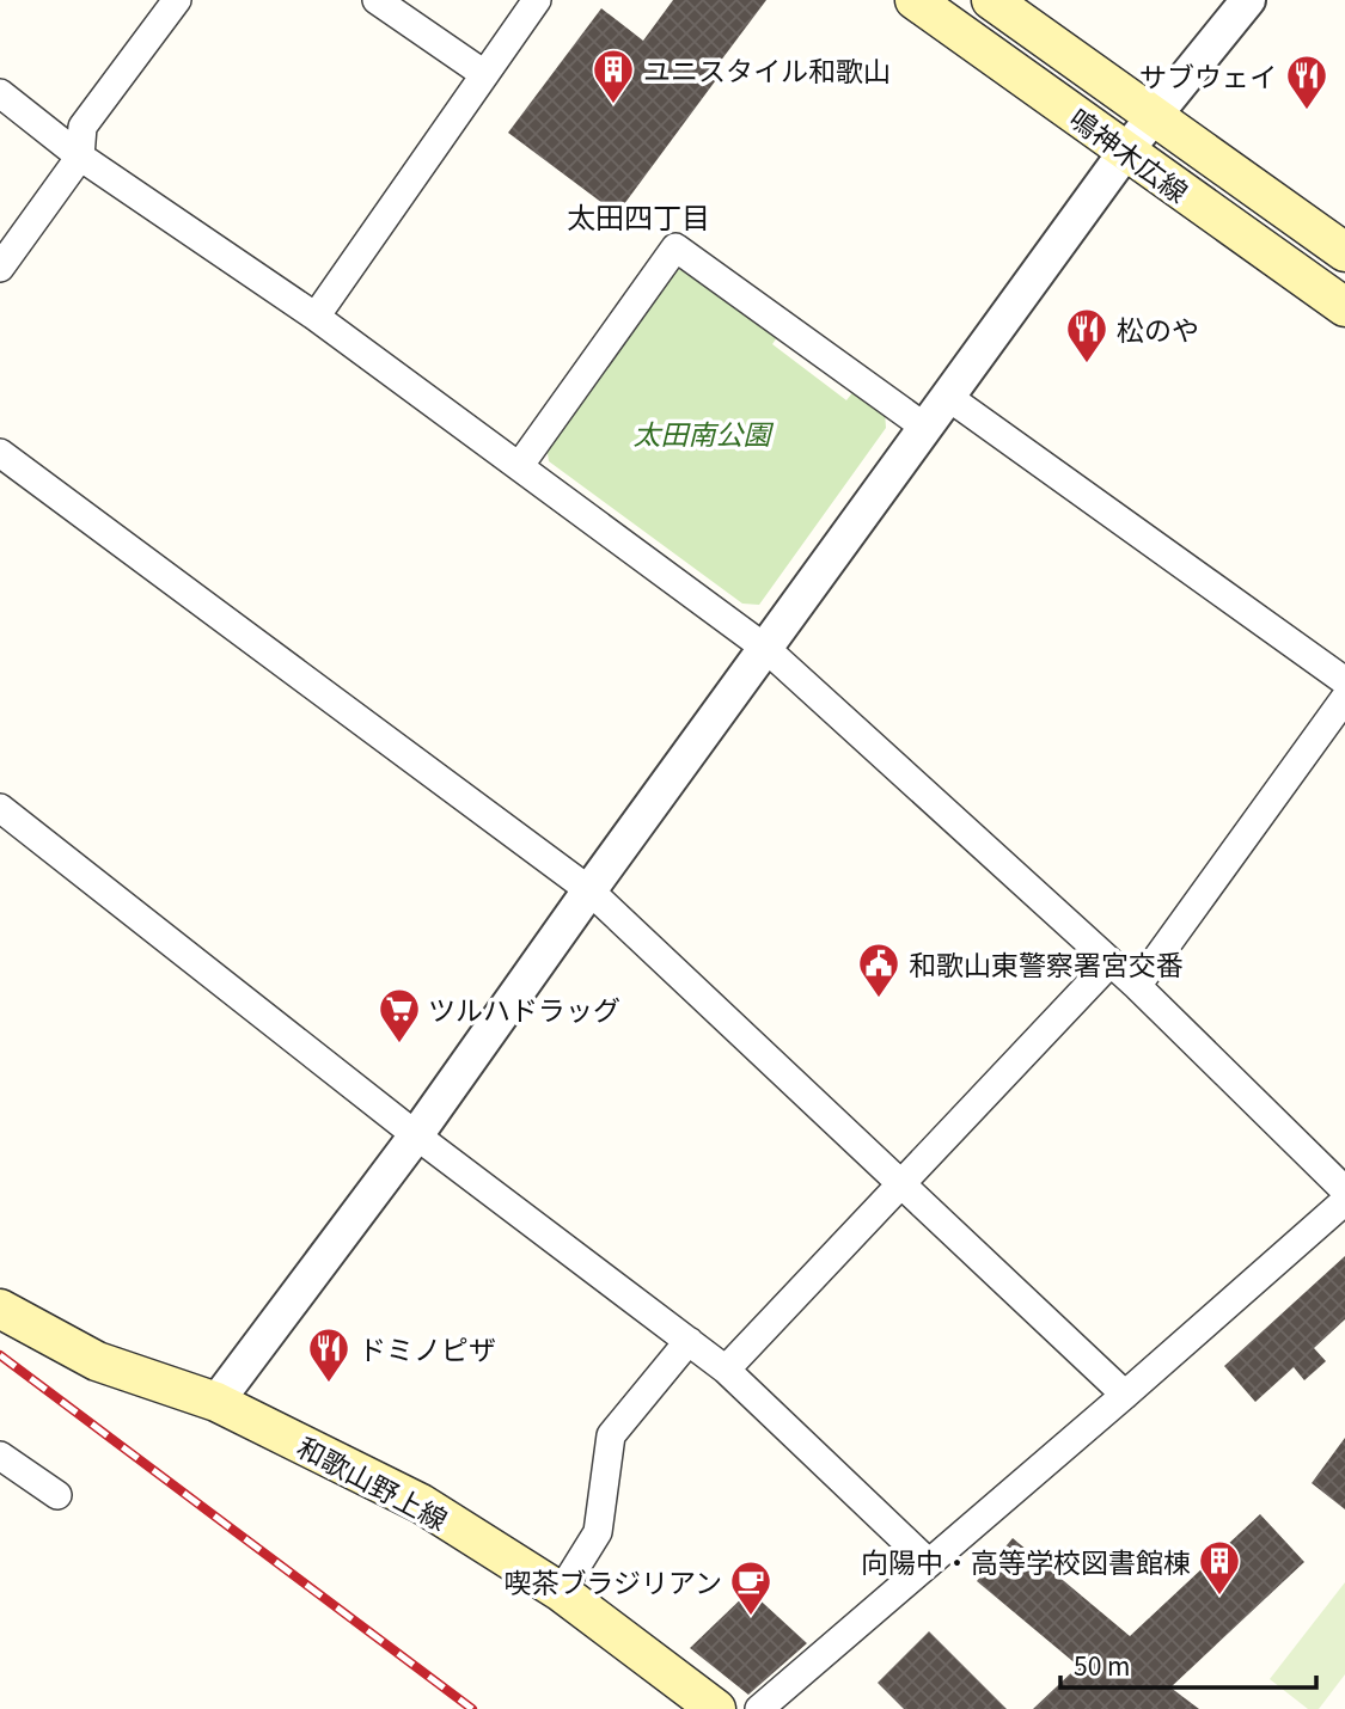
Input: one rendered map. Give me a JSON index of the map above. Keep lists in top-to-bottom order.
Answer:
{
  "streets": {
    "main road": ["鳴神木広線", "和歌山野上線"]
  },
  "districts": ["太田四丁目"],
  "parks": ["太田南公園"],
  "places": {
    "building": ["ユニスタイル和歌山", "向陽中・高等学校図書館棟"],
    "restaurant": ["サブウェイ", "松のや", "ドミノピザ"],
    "public building": ["和歌山東警察署宮交番"],
    "supermarket": ["ツルハドラッグ"],
    "cafe": ["喫茶ブラジリアン"]
  },
  "scale_bar": "50 m"
}
